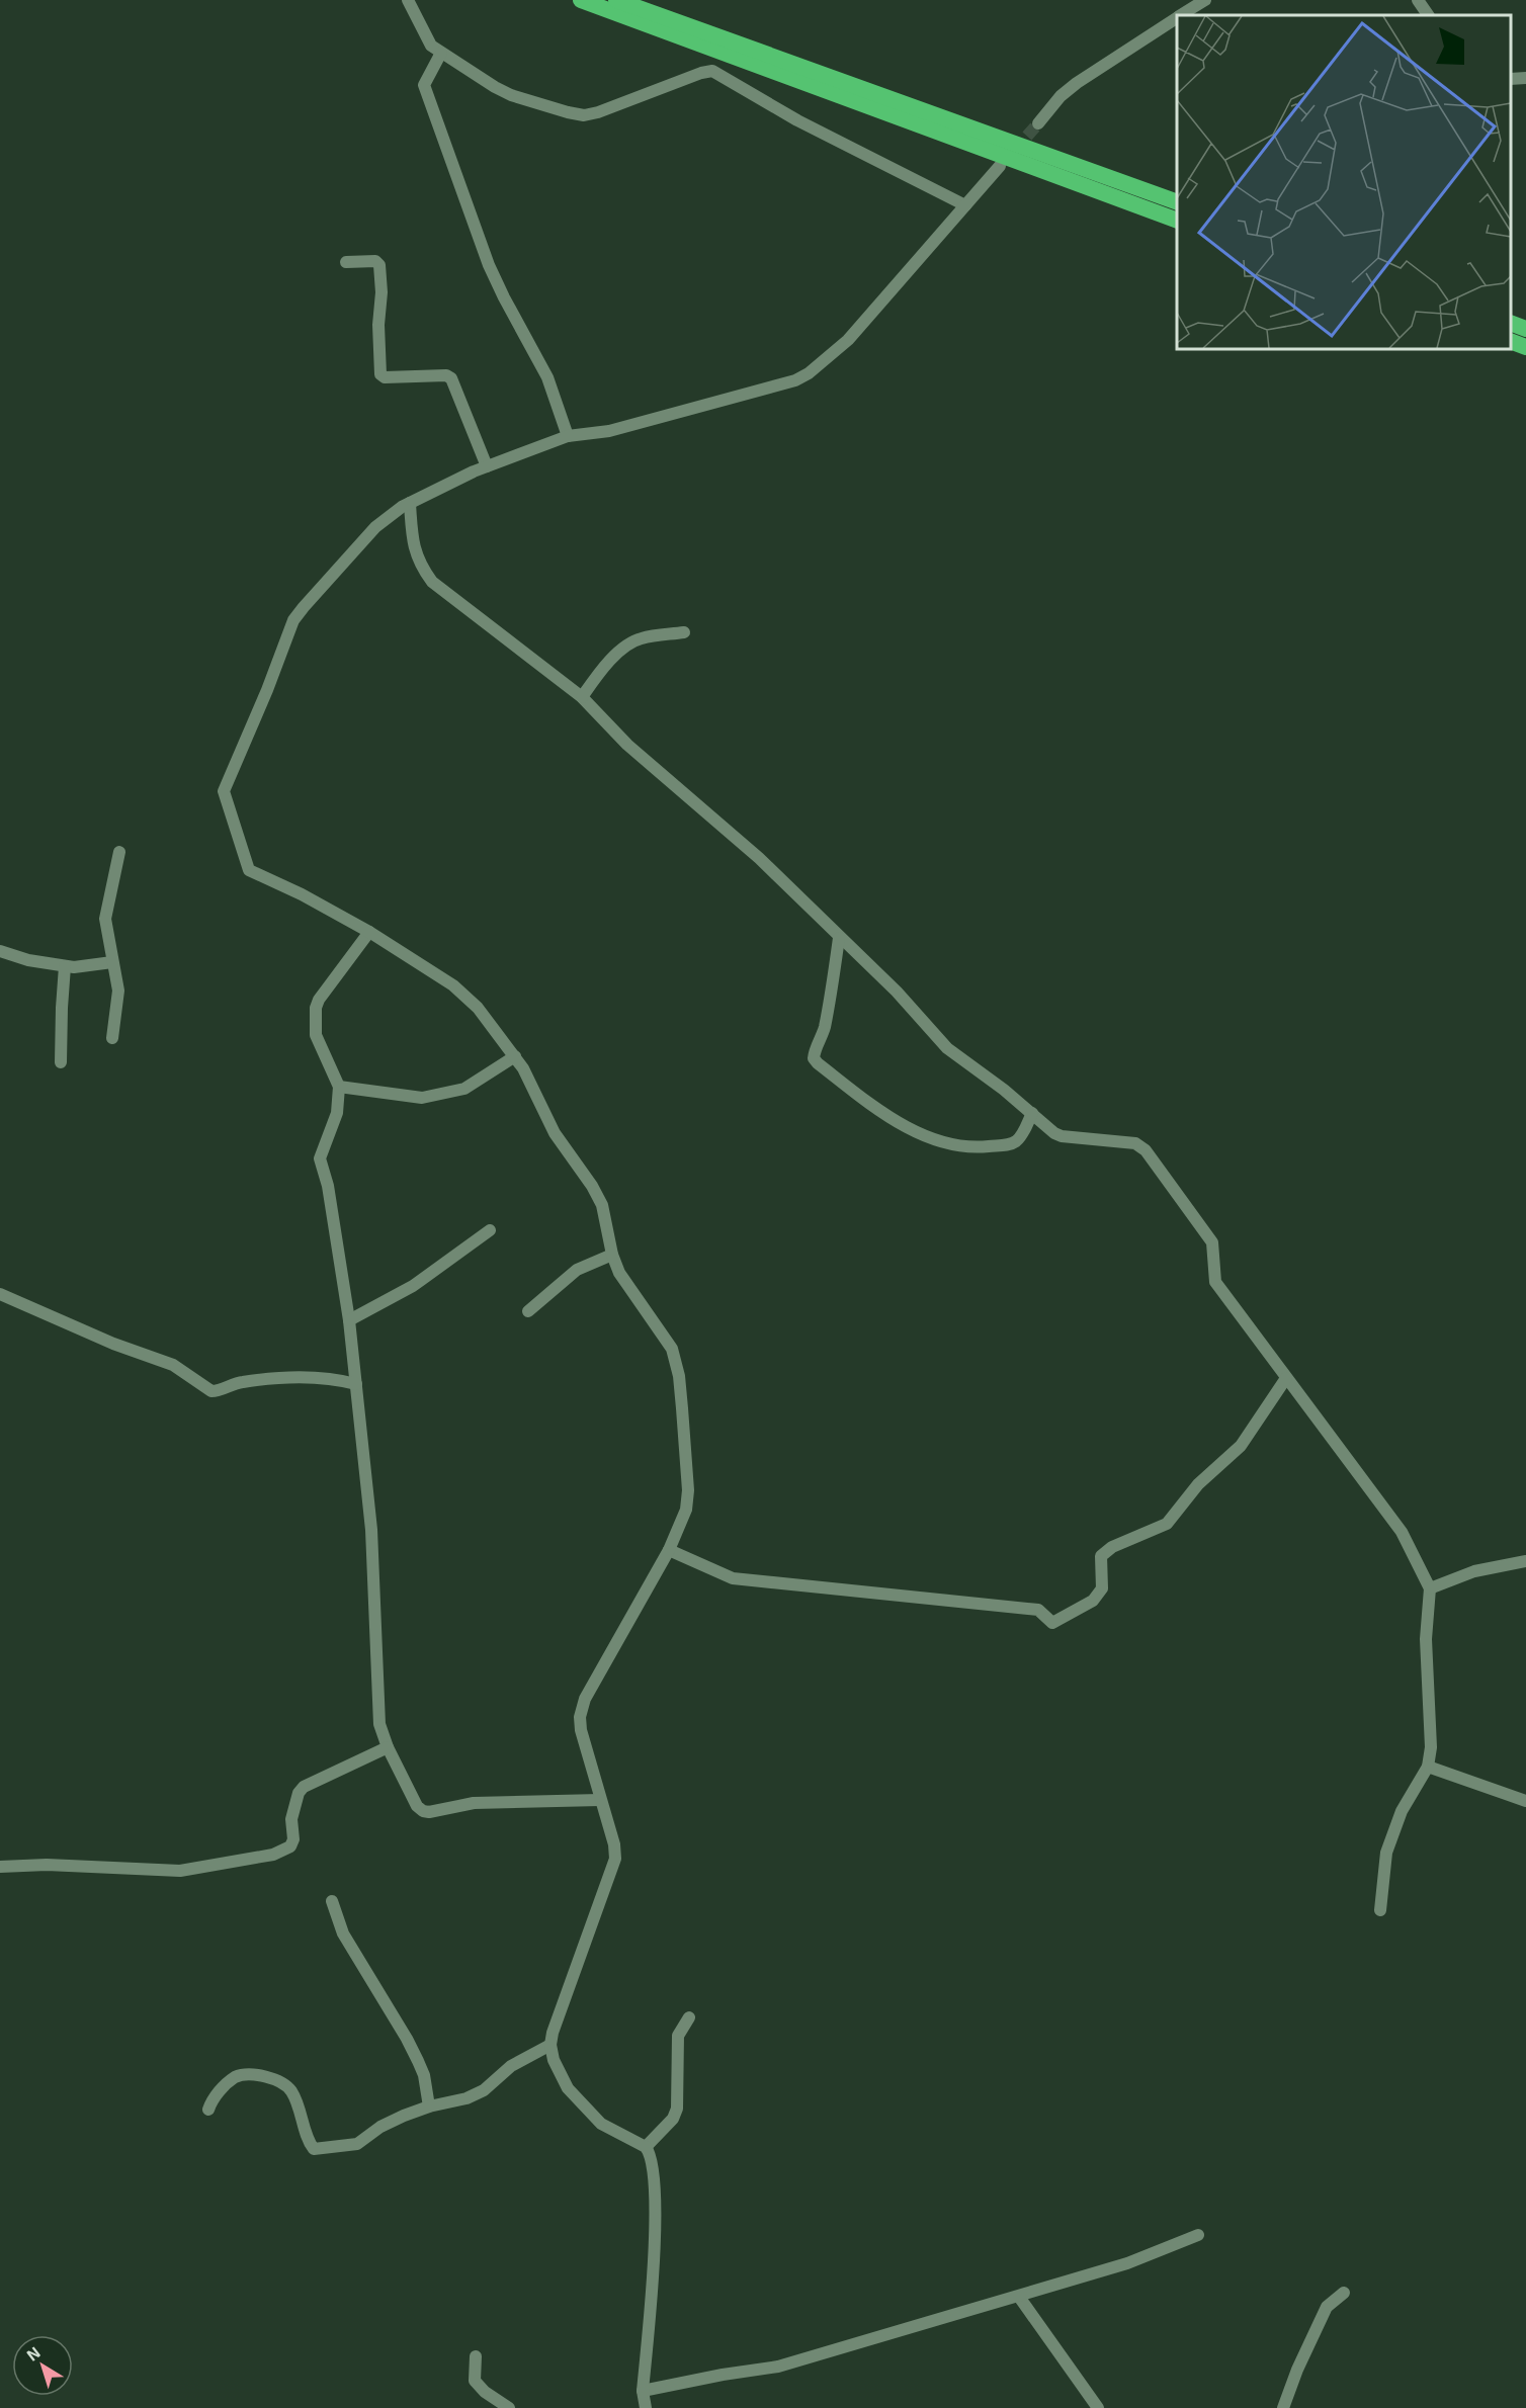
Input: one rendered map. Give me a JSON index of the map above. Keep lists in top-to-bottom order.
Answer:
{
  "north": "top left"
}
